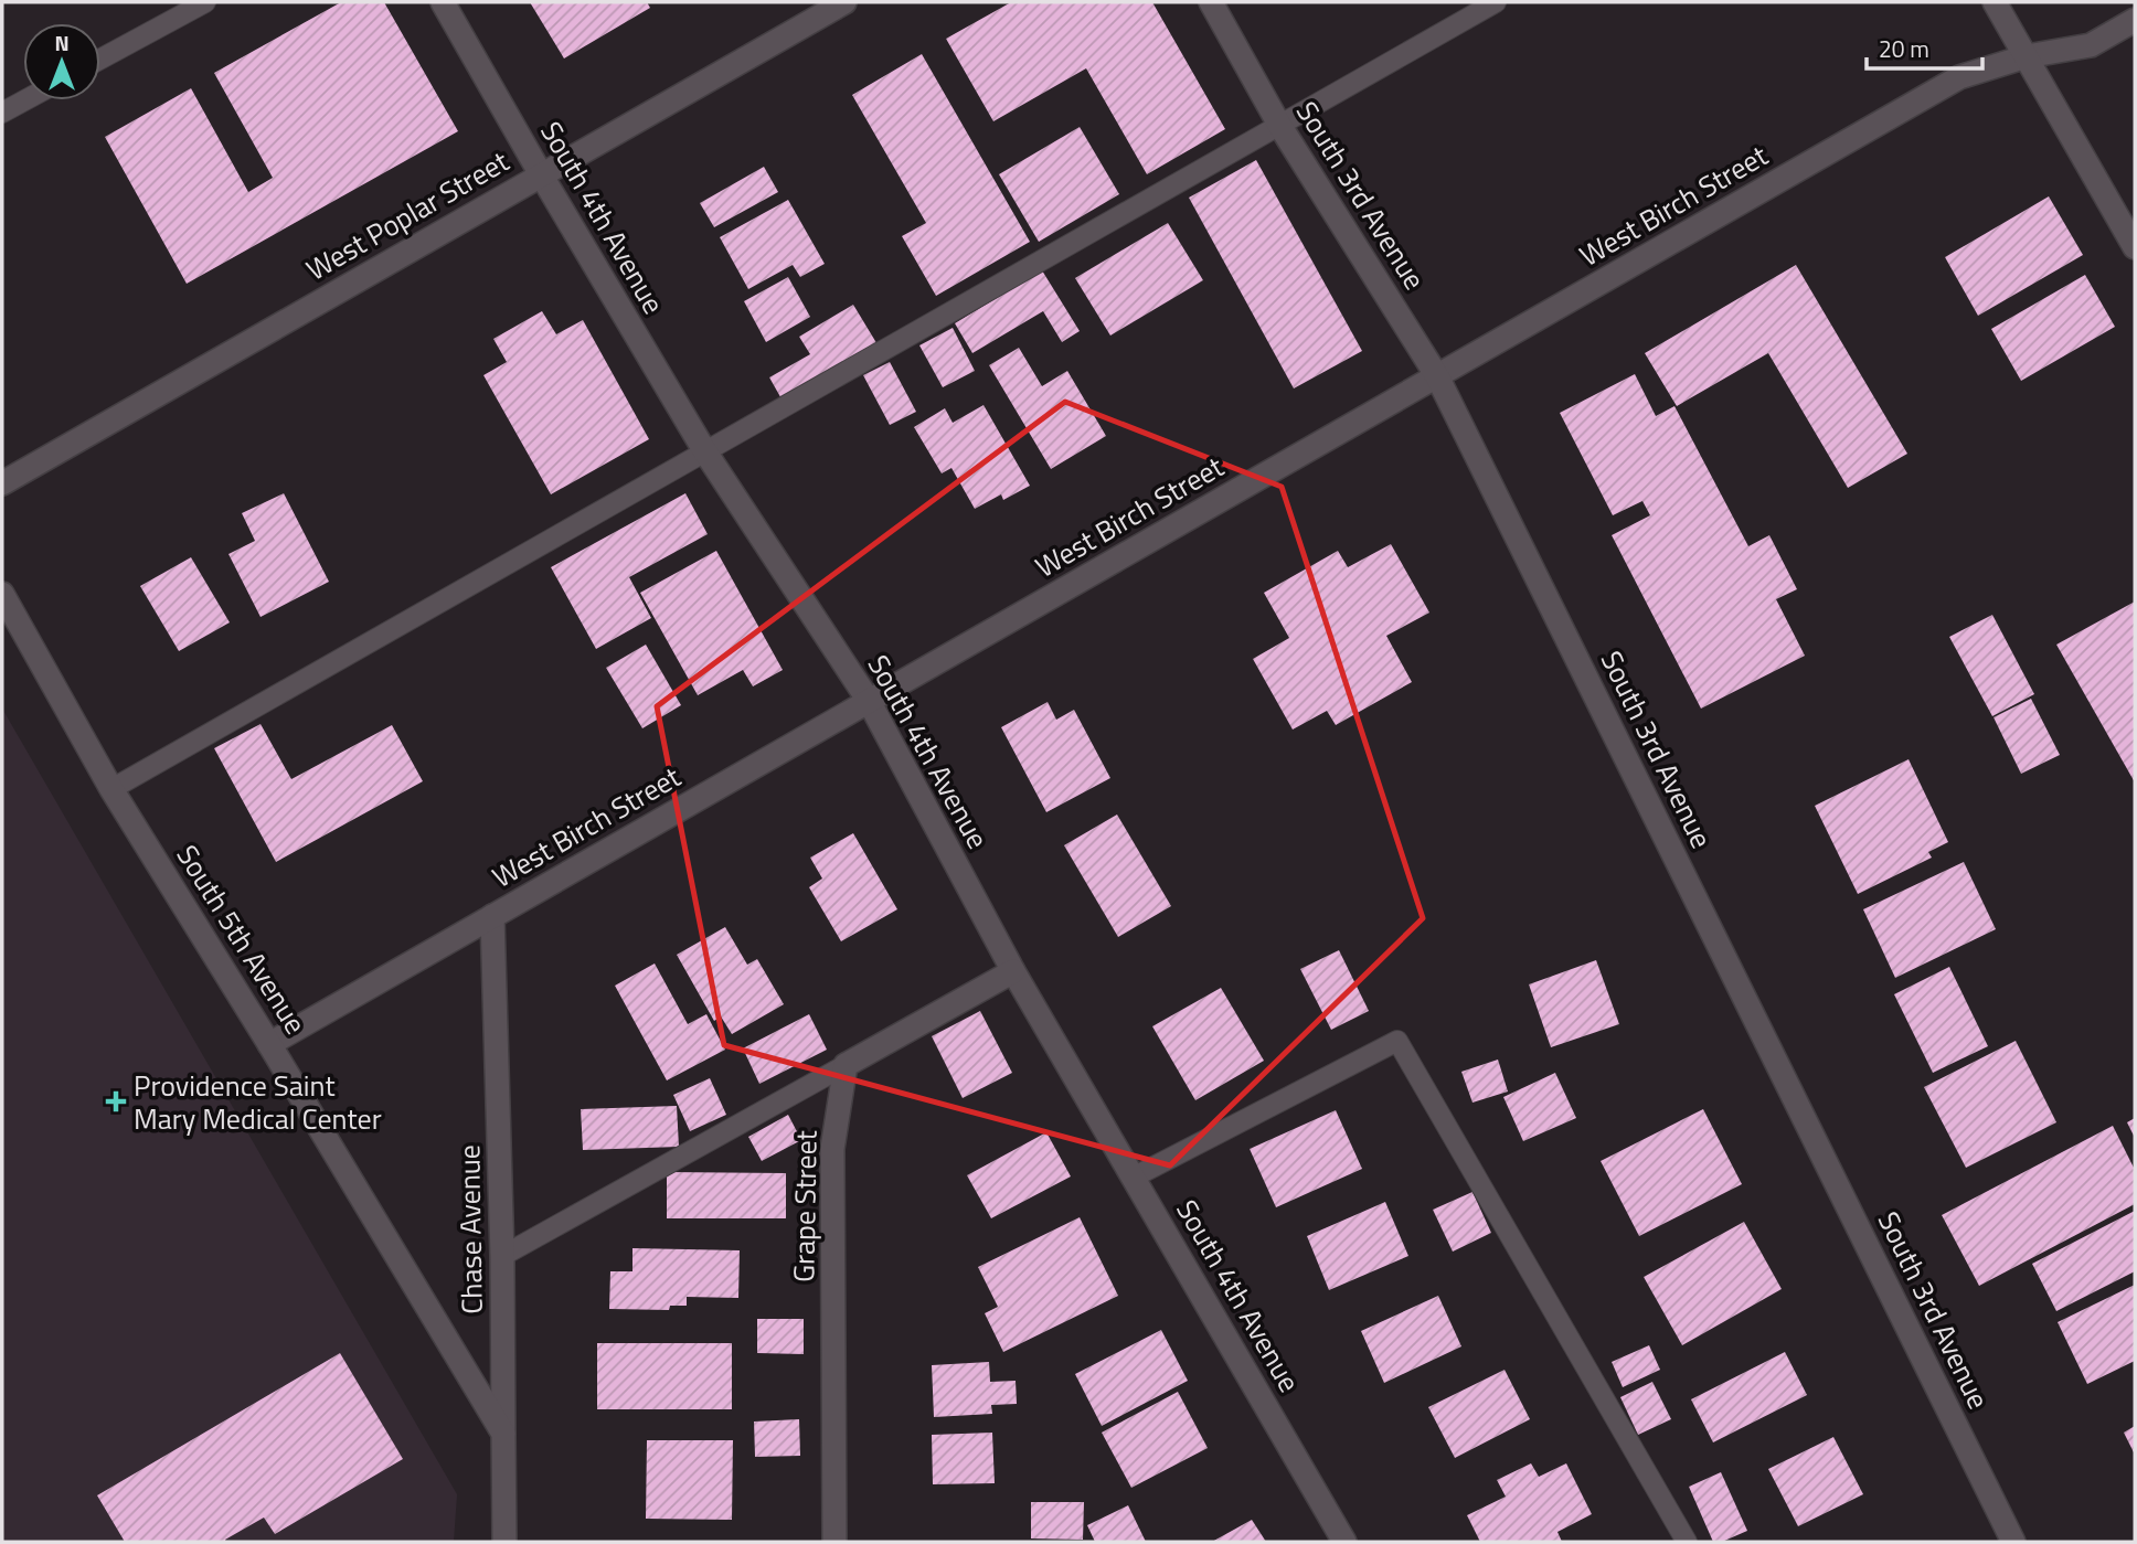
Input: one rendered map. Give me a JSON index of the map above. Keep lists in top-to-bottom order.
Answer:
{
  "streets": {
    "street": [
      "South 3rd Avenue",
      "West Birch Street",
      "West Poplar Street",
      "South 4th Avenue",
      "South 5th Avenue",
      "Grape Street",
      "Chase Avenue"
    ]
  },
  "crossings": [
    ["South 3rd Avenue", "West Birch Street"],
    ["West Birch Street", "South 4th Avenue"],
    ["West Birch Street", "South 5th Avenue"],
    ["West Birch Street", "Chase Avenue"],
    ["West Poplar Street", "South 4th Avenue"],
    ["South 5th Avenue", "Chase Avenue"]
  ],
  "places": {
    "health": ["Providence Saint Mary Medical Center"]
  },
  "scale_bar": "20 m",
  "north": "top"
}
